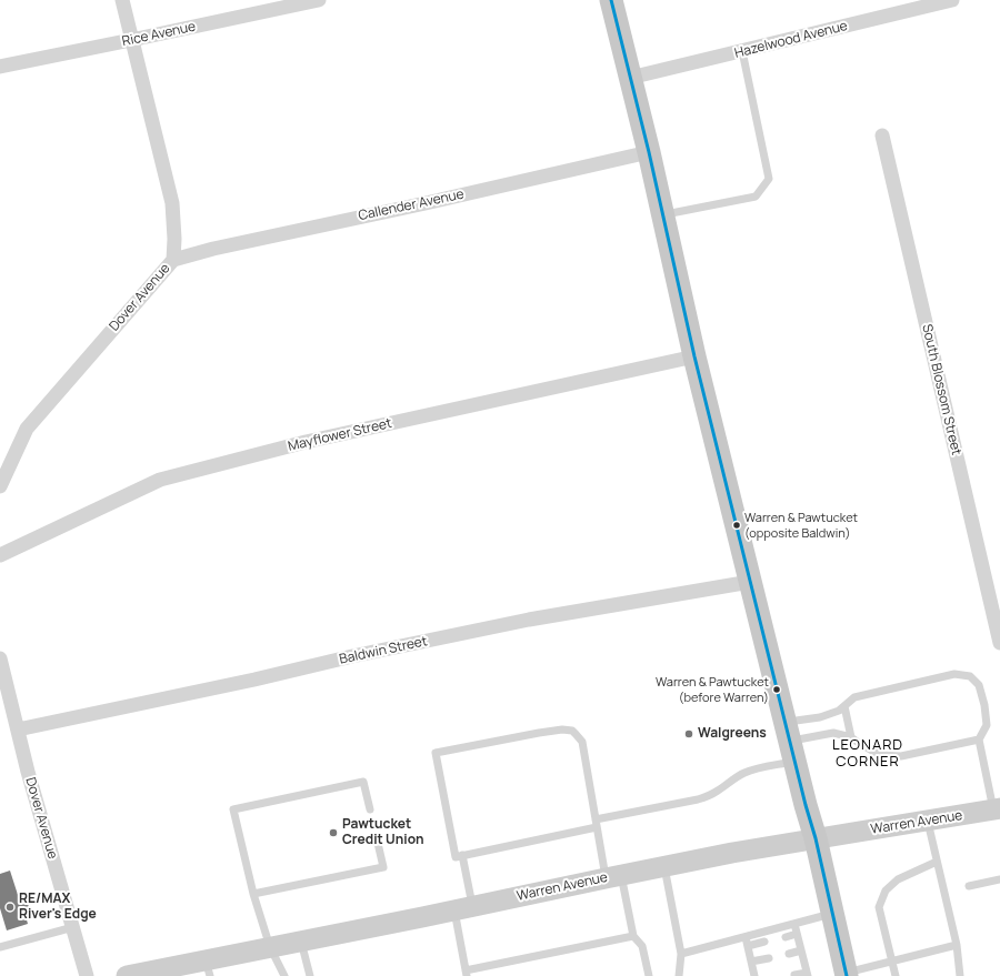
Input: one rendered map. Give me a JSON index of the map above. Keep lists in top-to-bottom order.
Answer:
{
  "streets": {
    "main road": ["Warren Avenue"],
    "street": [
      "Rice Avenue",
      "Hazelwood Avenue",
      "Callender Avenue",
      "Dover Avenue",
      "South Blossom Street",
      "Mayflower Street",
      "Baldwin Street"
    ]
  },
  "crossings": [
    ["Rice Avenue", "Dover Avenue"],
    ["Callender Avenue", "Dover Avenue"],
    ["Dover Avenue", "Baldwin Street"]
  ],
  "districts": ["LEONARD CORNER"],
  "places": [
    "Warren & Pawtucket (opposite Baldwin)",
    "Warren & Pawtucket (before Warren)",
    "Walgreens",
    "Pawtucket Credit Union",
    "RE/MAX River's Edge"
  ]
}
